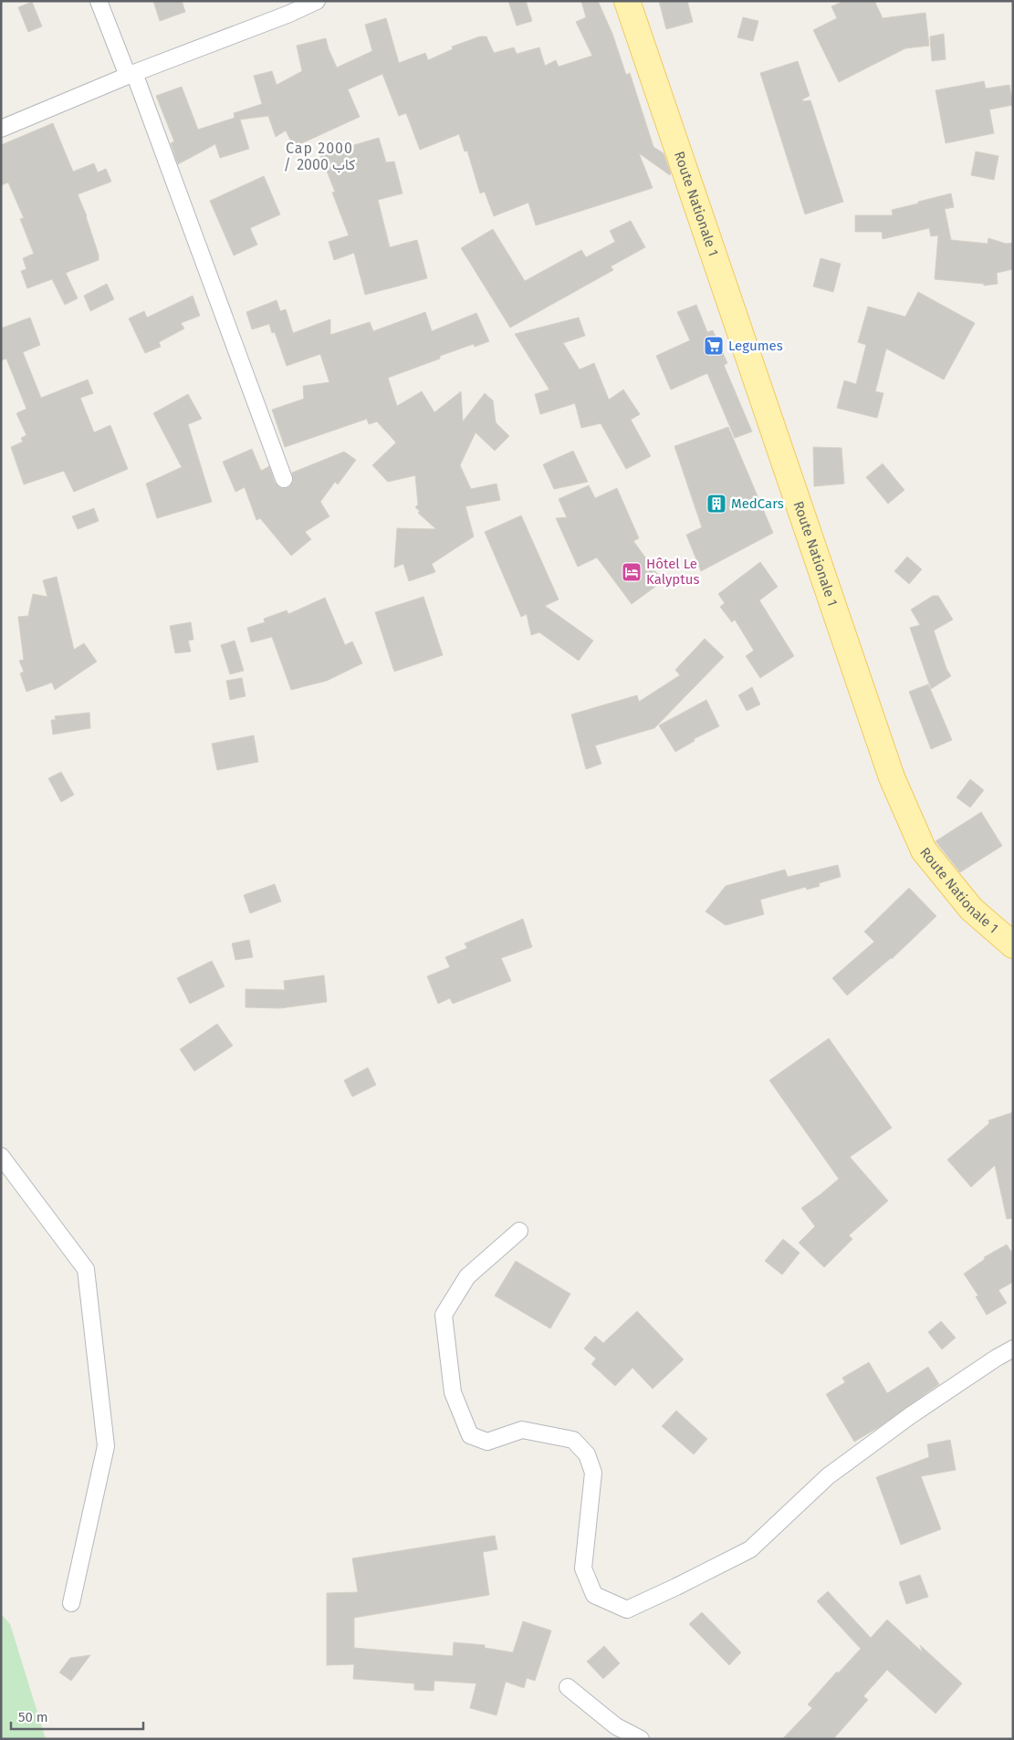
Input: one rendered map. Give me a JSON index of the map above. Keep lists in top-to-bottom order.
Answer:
{
  "streets": {
    "main road": ["Route Nationale 1"]
  },
  "districts": ["Cap 2000 / كاب 2000"],
  "places": {
    "supermarket": ["Legumes"],
    "building": ["MedCars"],
    "hotel": ["Hôtel Le Kalyptus"]
  },
  "scale_bar": "50 m"
}
